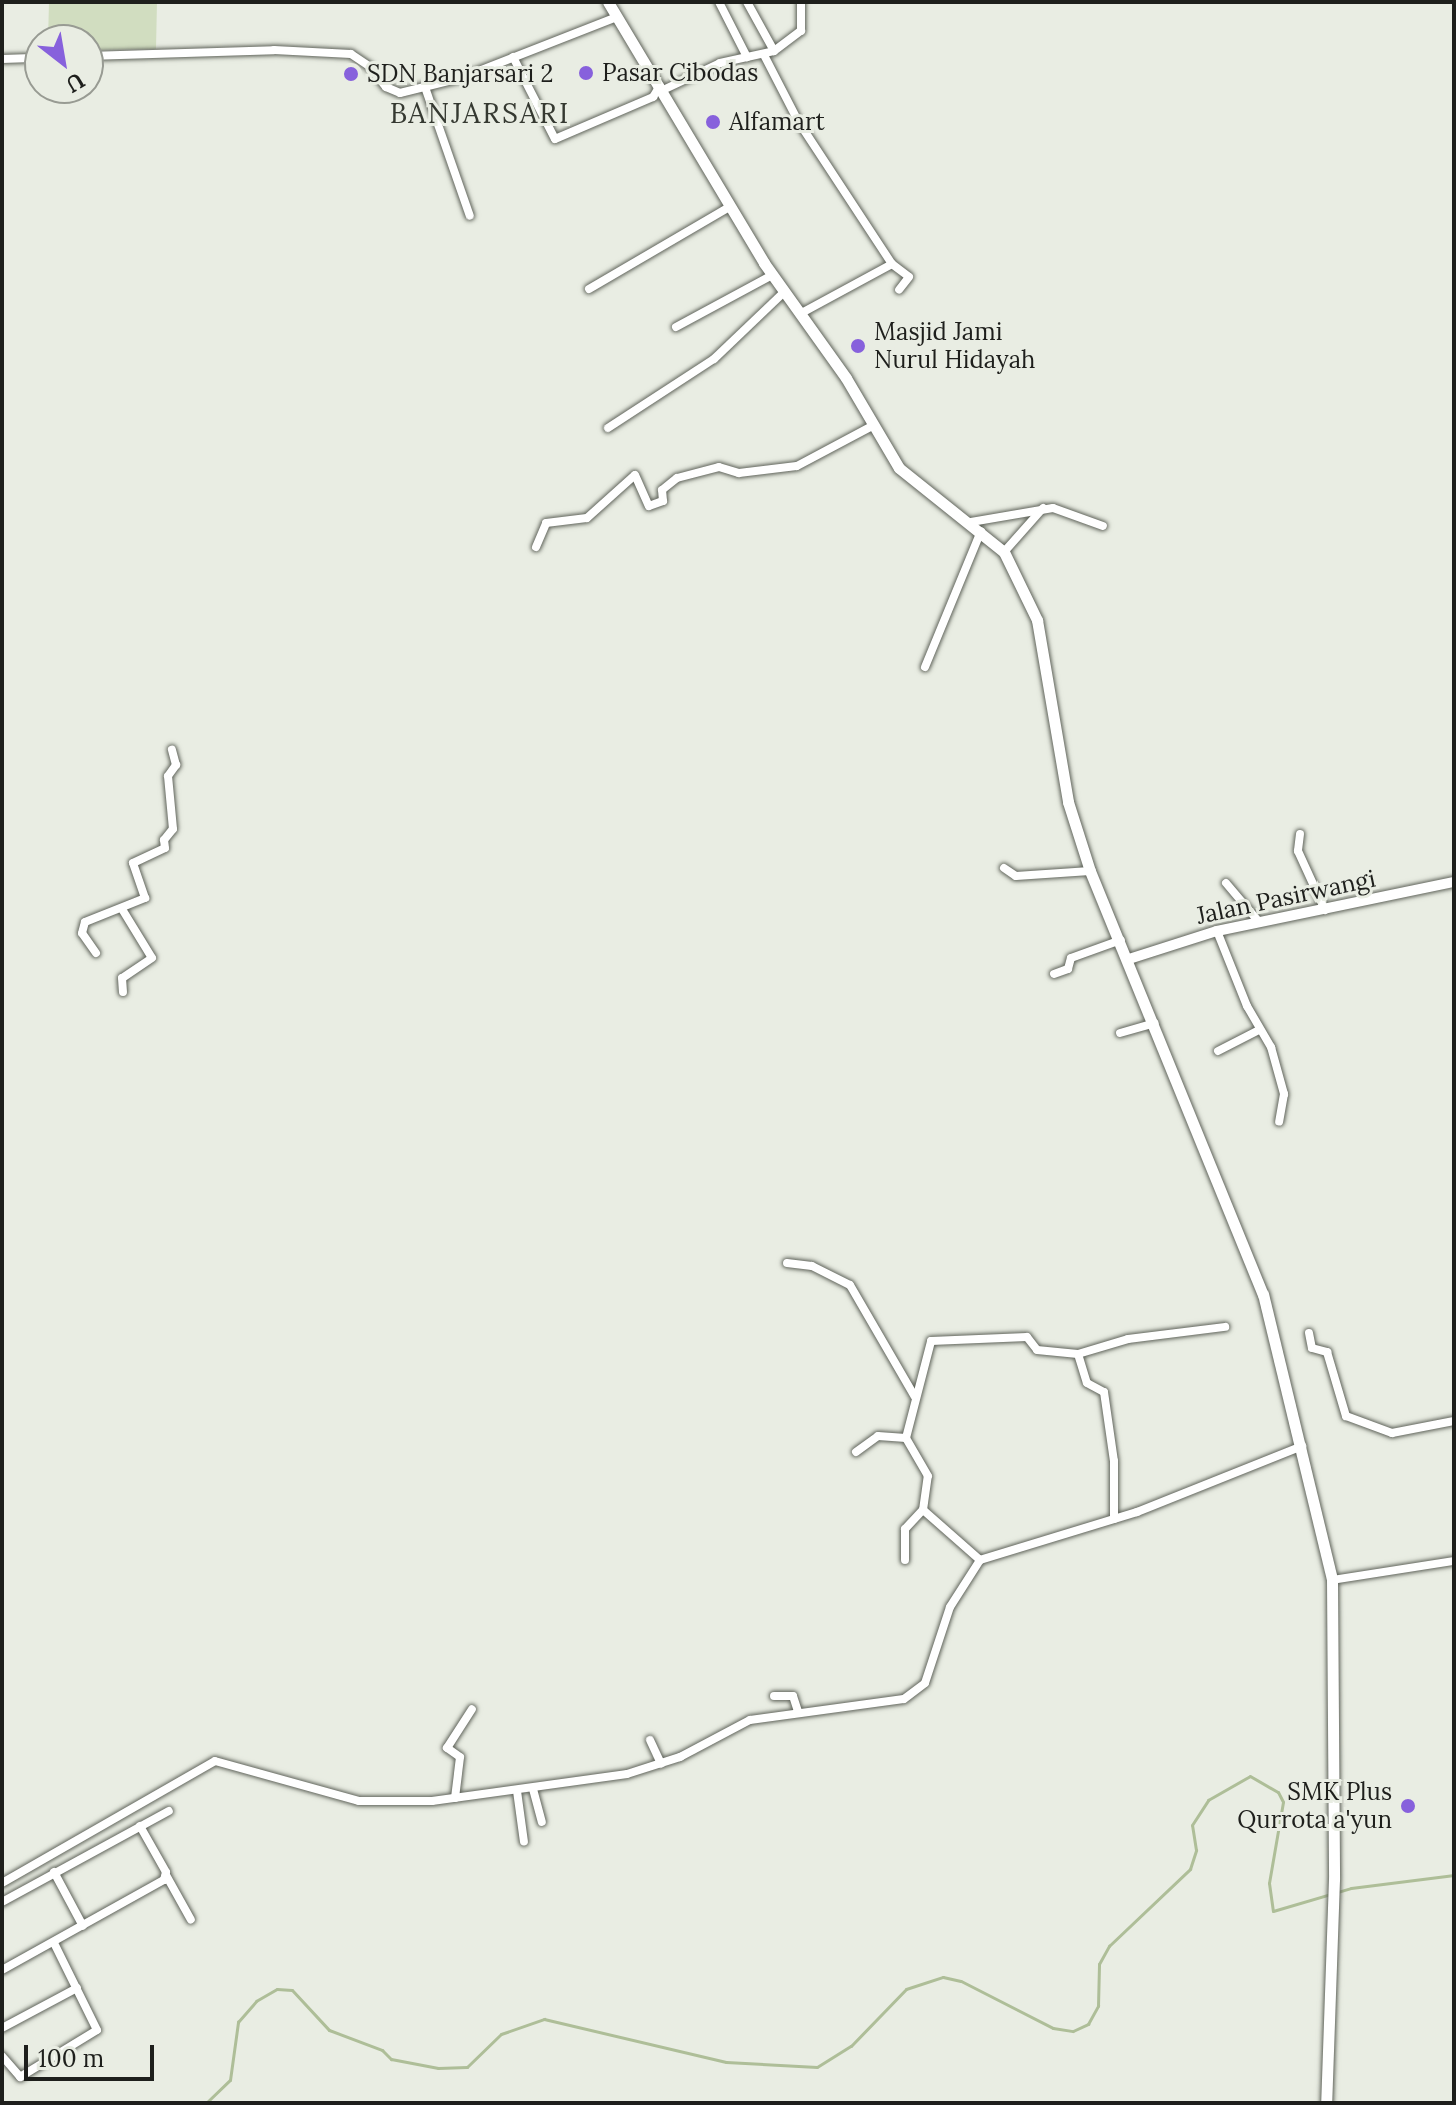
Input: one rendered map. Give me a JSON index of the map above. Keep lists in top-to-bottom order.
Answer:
{
  "streets": {
    "street": ["Jalan Pasirwangi"]
  },
  "districts": ["BANJARSARI"],
  "places": [
    "Pasar Cibodas",
    "SDN Banjarsari 2",
    "Alfamart",
    "Masjid Jami Nurul Hidayah",
    "SMK Plus Qurrota a'yun"
  ],
  "scale_bar": "100 m",
  "north": "bottom right"
}
